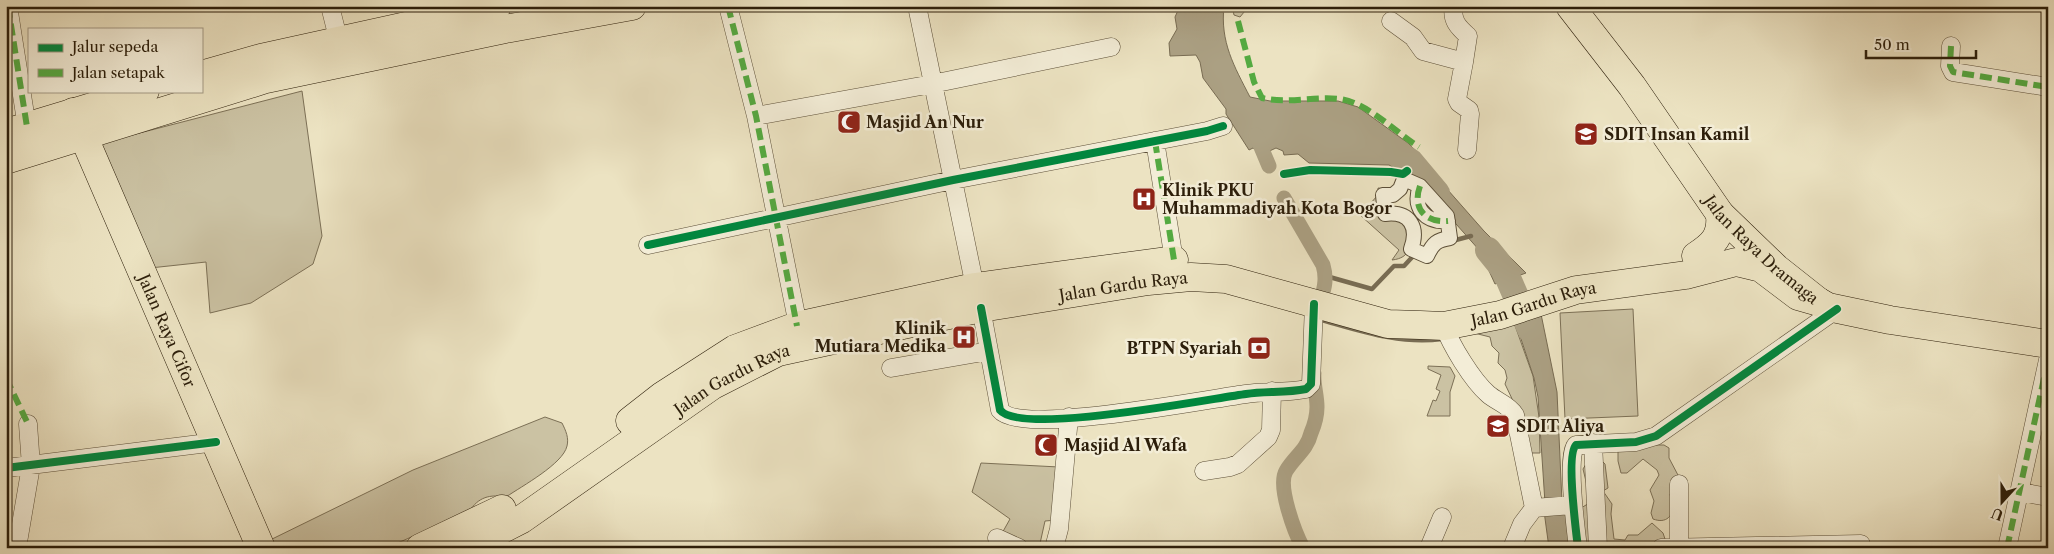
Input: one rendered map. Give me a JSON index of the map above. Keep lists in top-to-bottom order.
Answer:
{
  "streets": {
    "highway": ["Jalan Raya Dramaga", "Jalan Gardu Raya", "Jalan Raya Cifor"]
  },
  "crossings": [
    ["Jalan Raya Dramaga", "Jalan Gardu Raya"]
  ],
  "places": {
    "mosque": ["Masjid An Nur", "Masjid Al Wafa"],
    "school or university": ["SDIT Insan Kamil", "SDIT Aliya"],
    "hospital": ["Klinik PKU Muhammadiyah Kota Bogor", "Klinik Mutiara Medika"],
    "bank": ["BTPN Syariah"]
  },
  "legend": ["Jalur sepeda", "Jalan setapak"],
  "scale_bar": "50 m",
  "north": "bottom"
}
